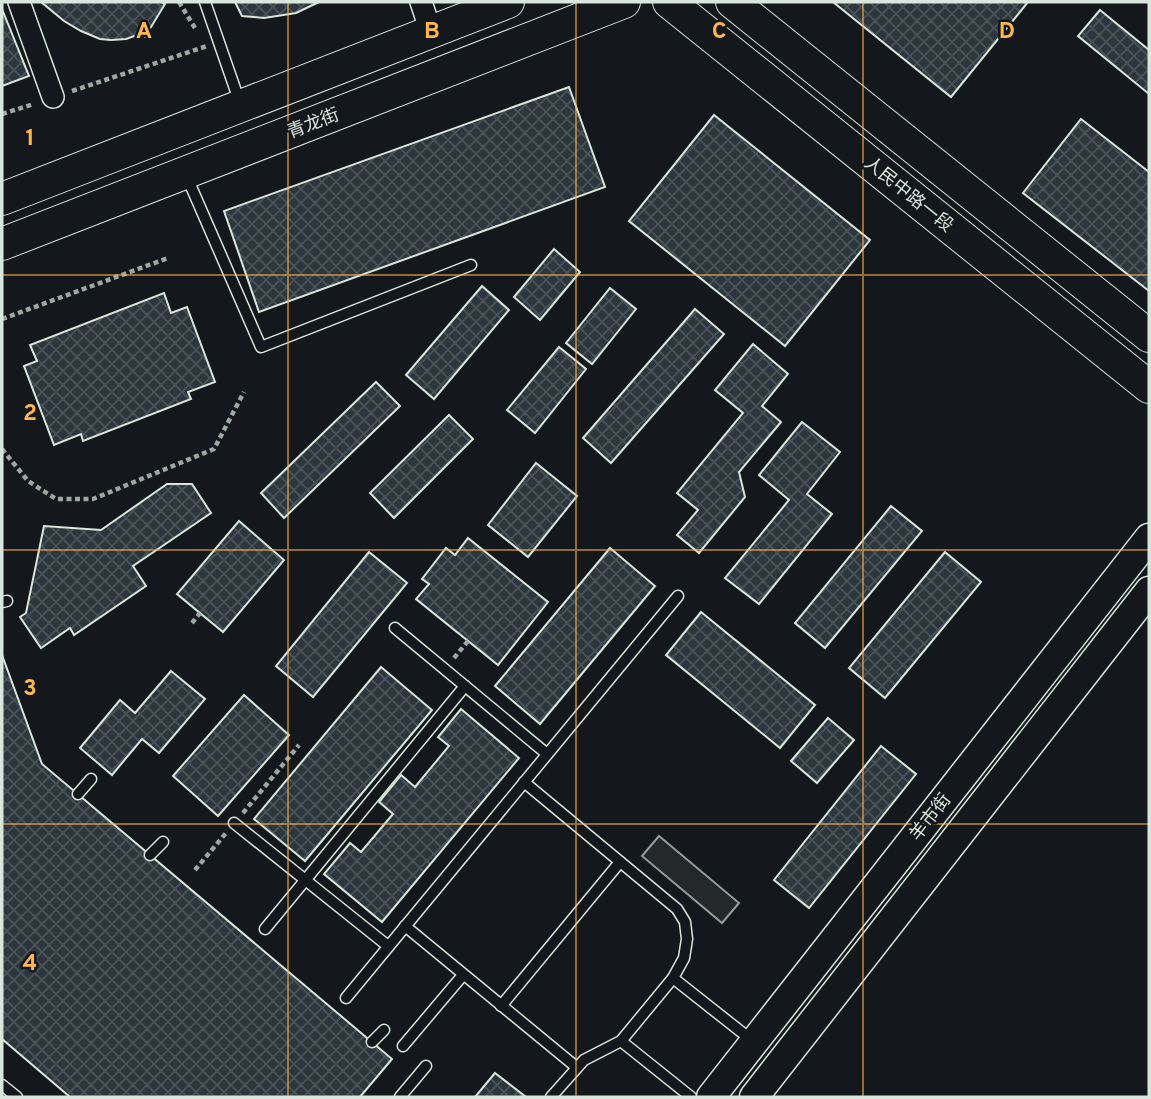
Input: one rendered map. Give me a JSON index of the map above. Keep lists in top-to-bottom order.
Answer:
{
  "streets": {
    "main road": ["青龙街", "人民中路一段", "羊市街"]
  },
  "grid": {
    "columns": [
      "A",
      "B",
      "C",
      "D"
    ],
    "rows": [
      "1",
      "2",
      "3",
      "4"
    ]
  }
}
